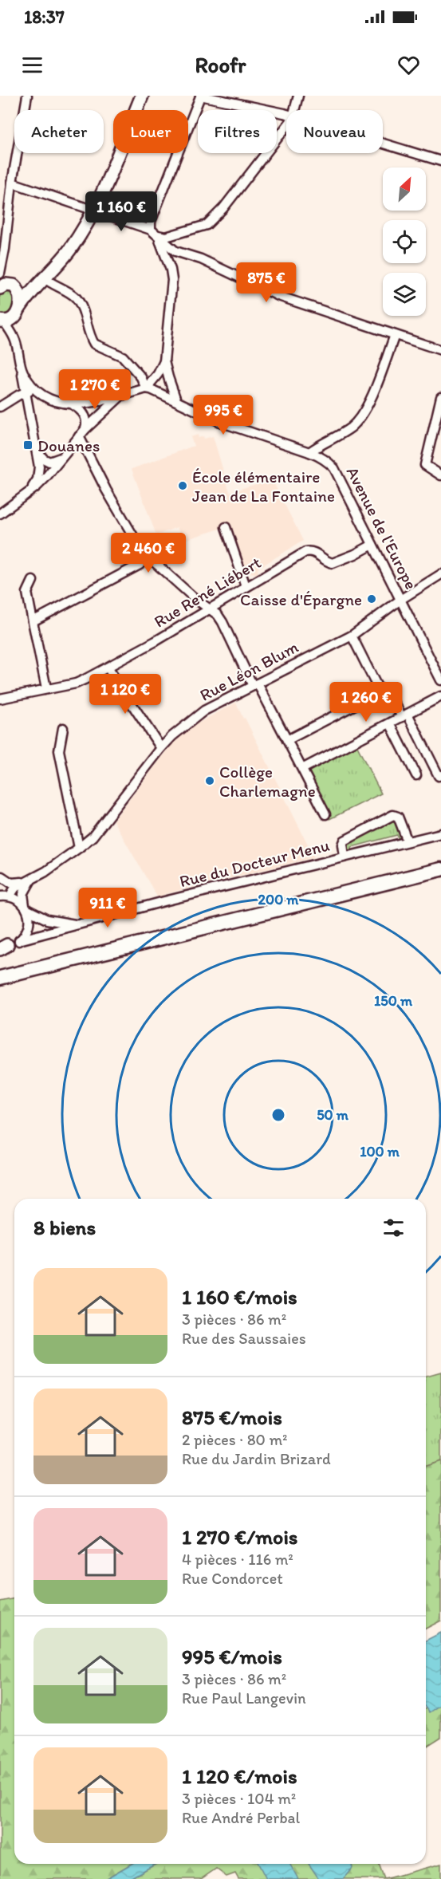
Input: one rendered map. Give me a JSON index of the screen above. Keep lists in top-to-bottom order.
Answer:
{
  "streets": {
    "street": [
      "Avenue de l'Europe",
      "Rue René Liébert",
      "Rue Léon Blum",
      "Rue du Docteur Menu"
    ]
  },
  "crossings": [
    ["Avenue de l'Europe", "Rue René Liébert"],
    ["Avenue de l'Europe", "Rue Léon Blum"],
    ["Rue Léon Blum", "Rue du Docteur Menu"]
  ],
  "places": {
    "transit": ["Douanes"],
    "other": ["École élémentaire Jean de La Fontaine", "Caisse d'Épargne", "Collège Charlemagne"]
  },
  "north": "top right",
  "page": {
    "status": "18:37",
    "header": "Roofr",
    "chip": [
      "Acheter",
      "Louer",
      "Filtres",
      "Nouveau"
    ],
    "price": [
      "1 160 €",
      "875 €",
      "1 270 €",
      "995 €",
      "2 460 €",
      "1 120 €",
      "1 260 €",
      "911 €"
    ],
    "heading": "8 biens",
    "list": [
      {
        "name": "1 160 €/mois",
        "note": "3 pièces · 86 m² · Rue des Saussaies"
      },
      {
        "name": "875 €/mois",
        "note": "2 pièces · 80 m² · Rue du Jardin Brizard"
      },
      {
        "name": "1 270 €/mois",
        "note": "4 pièces · 116 m² · Rue Condorcet"
      },
      {
        "name": "995 €/mois",
        "note": "3 pièces · 86 m² · Rue Paul Langevin"
      },
      {
        "name": "1 120 €/mois",
        "note": "3 pièces · 104 m² · Rue André Perbal"
      }
    ]
  },
  "rings": [
    "200 m",
    "150 m",
    "50 m",
    "100 m"
  ]
}
